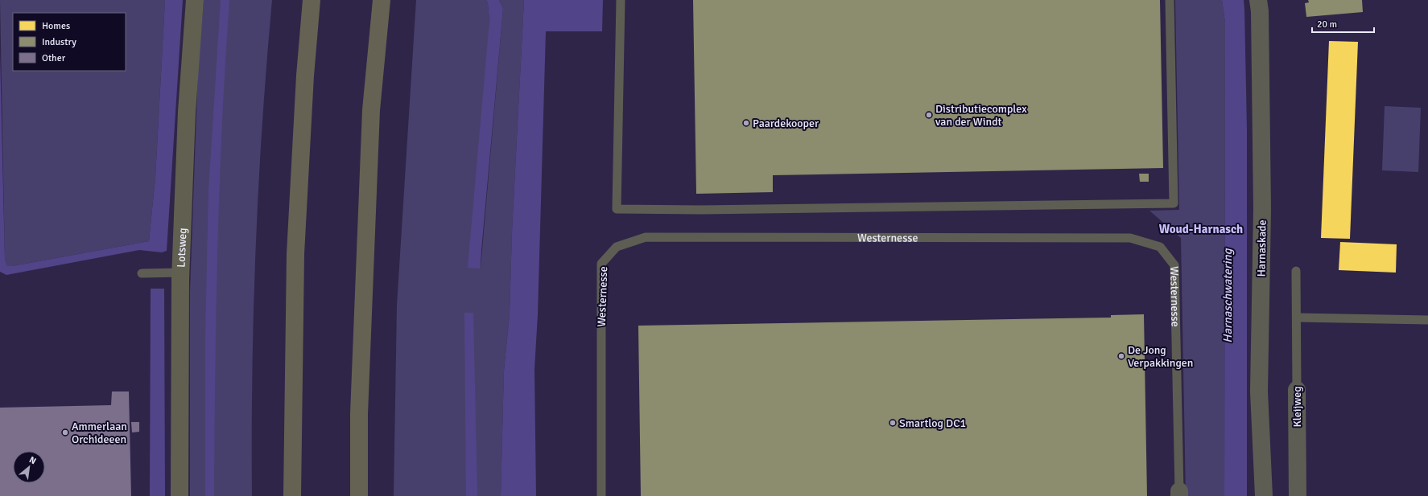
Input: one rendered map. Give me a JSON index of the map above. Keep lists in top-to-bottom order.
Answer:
{
  "streets": {
    "street": ["Lotsweg", "Harnaskade", "Kleijweg"],
    "lane": ["Westernesse"]
  },
  "districts": ["Woud-Harnasch"],
  "water": ["Harnaschwatering"],
  "places": [
    "Distributiecomplex van der Windt",
    "Paardekooper",
    "De Jong Verpakkingen",
    "Smartlog DC1",
    "Ammerlaan Orchideeen"
  ],
  "legend": ["Homes", "Industry", "Other"],
  "scale_bar": "20 m",
  "north": "top right"
}
